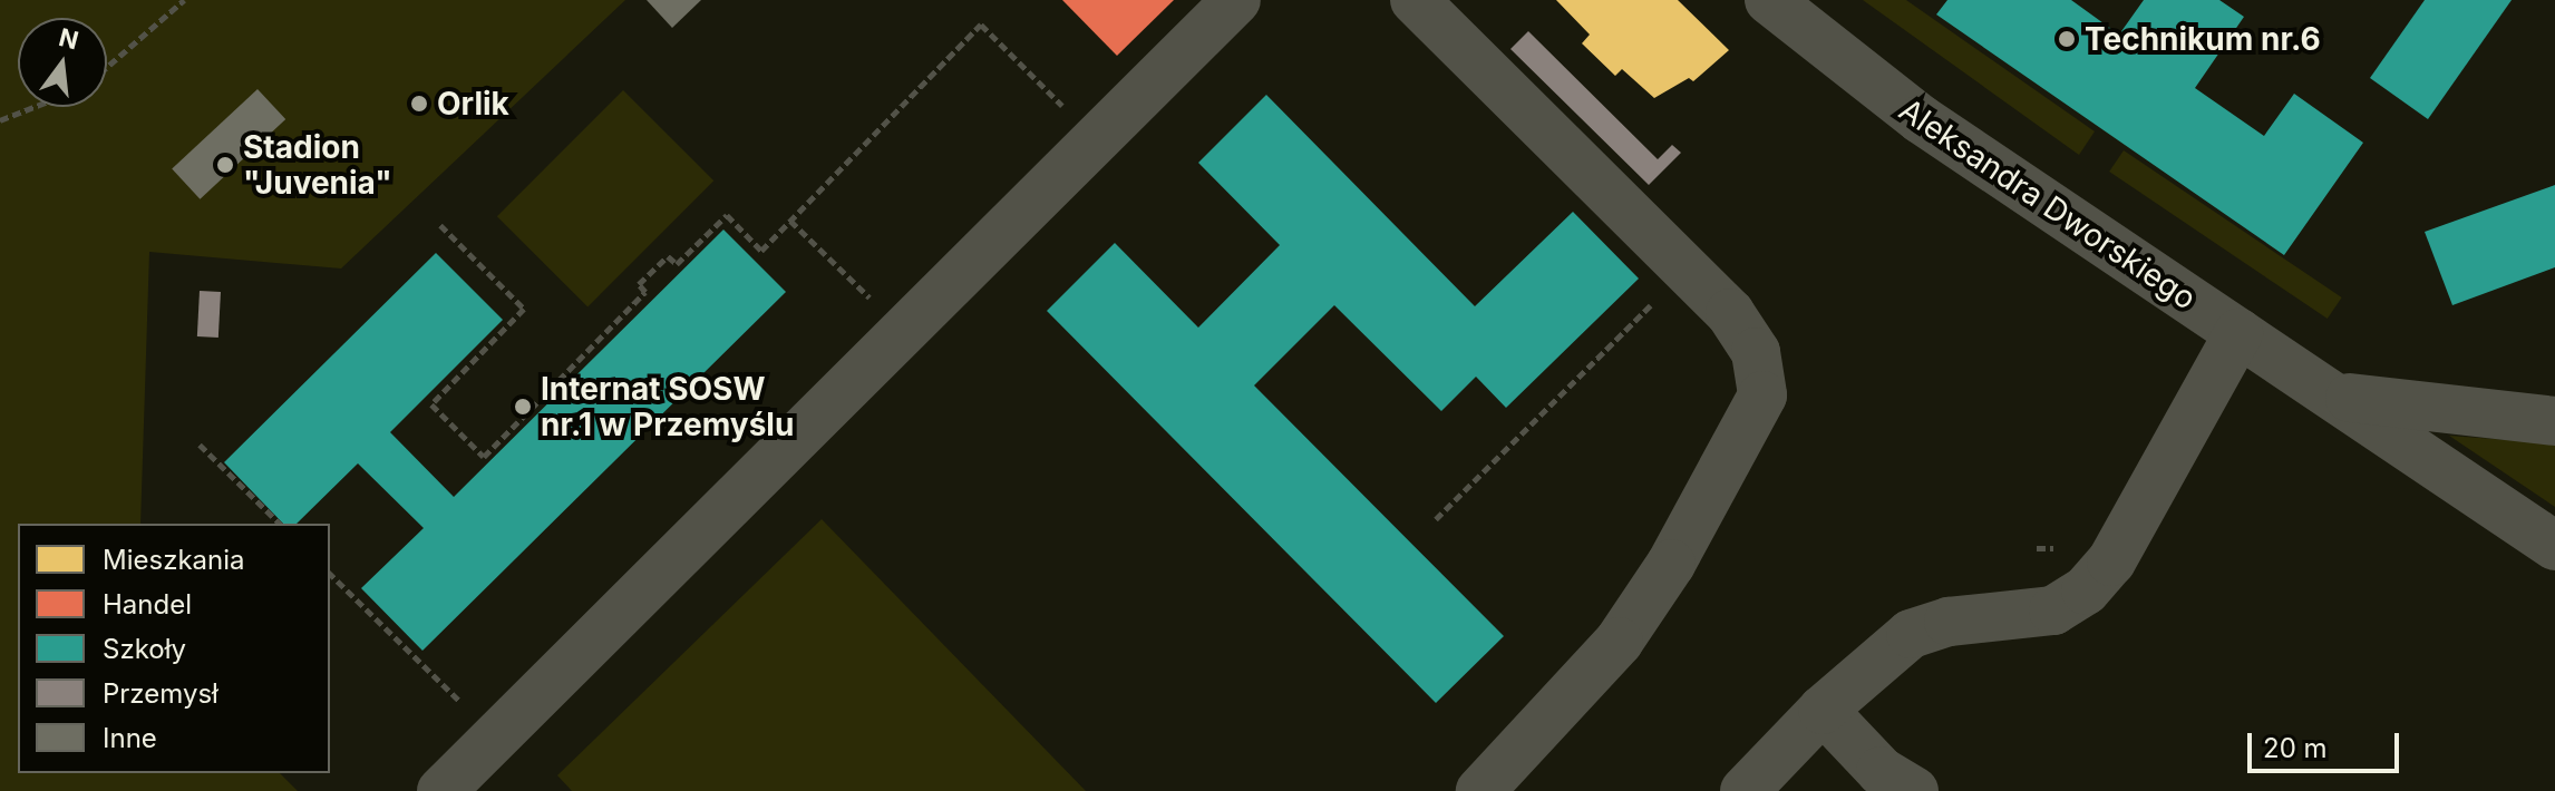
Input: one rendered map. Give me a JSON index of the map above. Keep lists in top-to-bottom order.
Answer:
{
  "streets": {
    "street": ["Aleksandra Dworskiego"]
  },
  "places": [
    "Technikum nr.6",
    "Orlik",
    "Stadion \"Juvenia\"",
    "Internat SOSW nr.1 w Przemyślu"
  ],
  "legend": [
    "Mieszkania",
    "Handel",
    "Szkoły",
    "Przemysł",
    "Inne"
  ],
  "scale_bar": "20 m",
  "north": "top"
}
